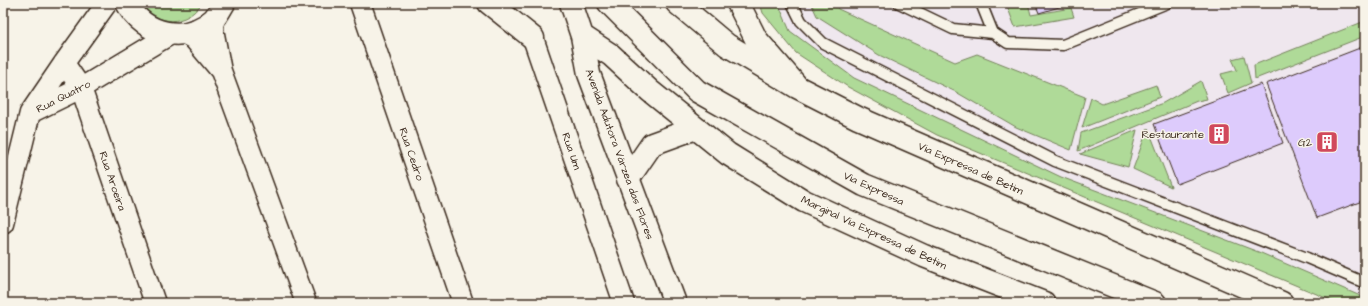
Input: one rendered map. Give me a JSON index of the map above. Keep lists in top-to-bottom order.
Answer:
{
  "streets": {
    "main road": [
      "Rua Um",
      "Avenida Adutora Várzea das Flores",
      "Via Expressa de Betim",
      "Via Expressa",
      "Marginal Via Expressa de Betim"
    ],
    "street": ["Rua Quatro", "Rua Cedro", "Rua Aroeira"]
  },
  "crossings": [
    ["Rua Quatro", "Rua Aroeira"],
    ["Avenida Adutora Várzea das Flores", "Marginal Via Expressa de Betim"]
  ],
  "places": {
    "building": ["Restaurante", "G2"]
  }
}
